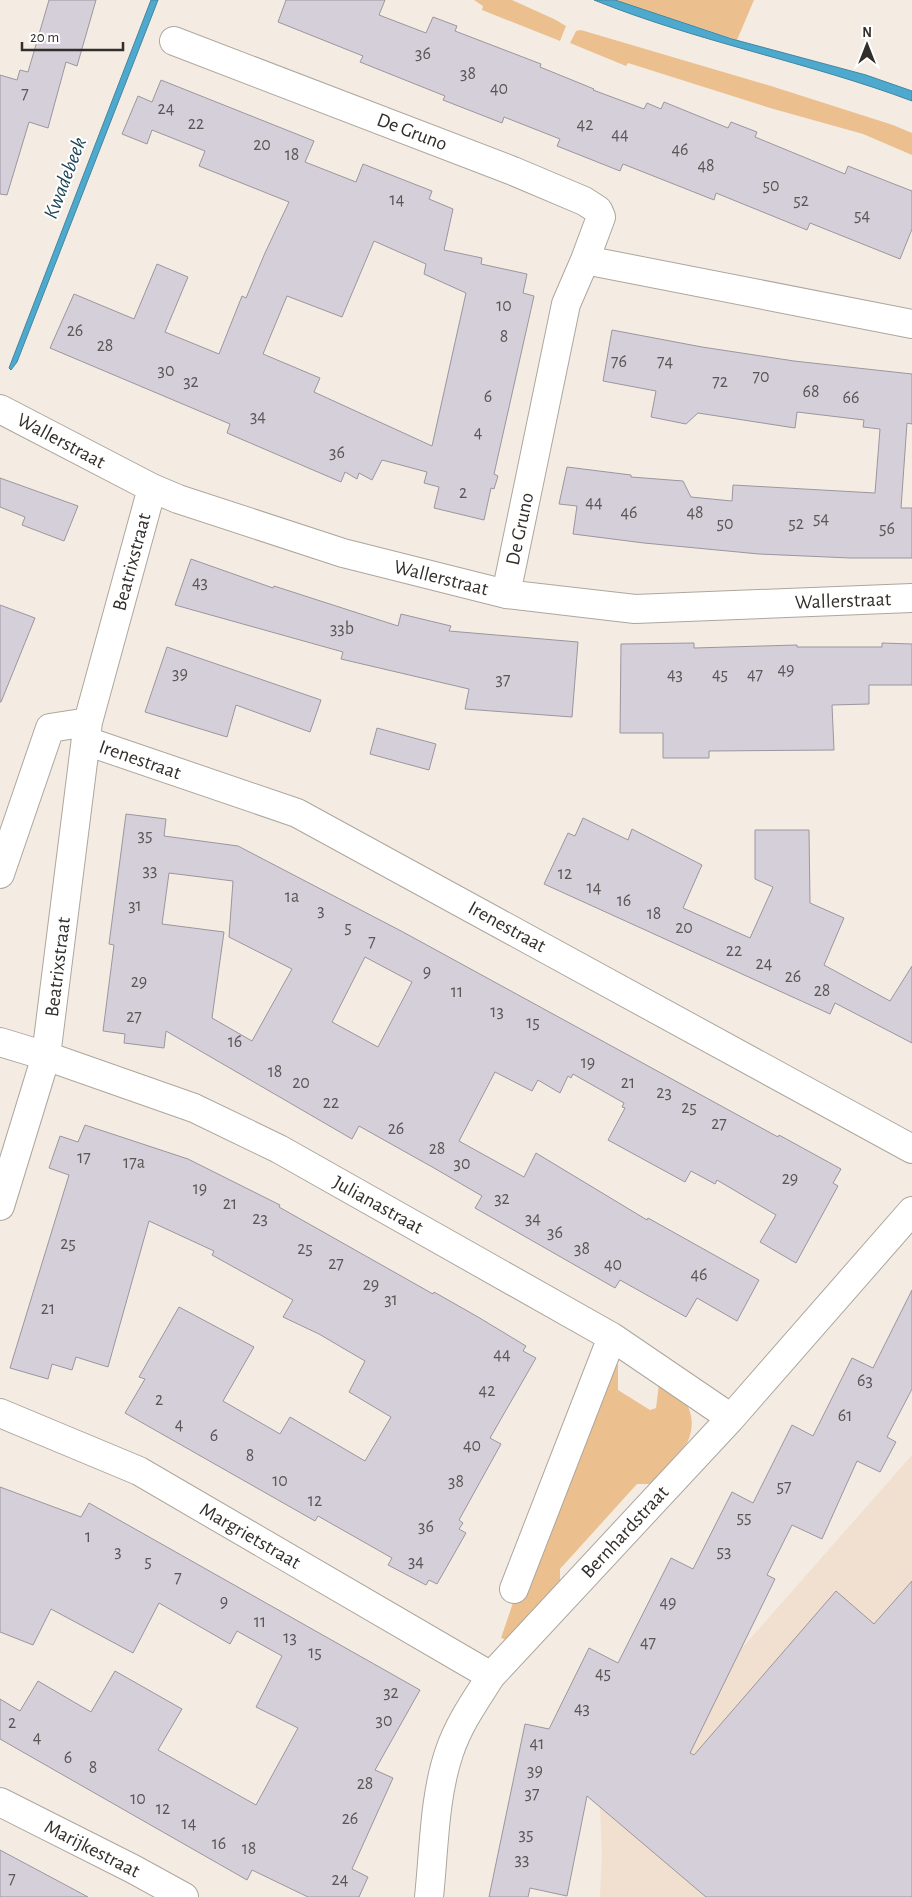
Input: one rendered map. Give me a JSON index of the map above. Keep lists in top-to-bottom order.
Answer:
{
  "streets": {
    "street": [
      "De Gruno",
      "Wallerstraat",
      "Beatrixstraat",
      "Irenestraat",
      "Julianastraat",
      "Bernhardstraat",
      "Margrietstraat",
      "Marijkestraat"
    ]
  },
  "crossings": [
    ["De Gruno", "Wallerstraat"],
    ["Wallerstraat", "Beatrixstraat"],
    ["Beatrixstraat", "Irenestraat"],
    ["Beatrixstraat", "Julianastraat"],
    ["Julianastraat", "Bernhardstraat"],
    ["Bernhardstraat", "Margrietstraat"]
  ],
  "water": ["Kwadebeek"],
  "house_numbers": [
    "36",
    "38",
    "40",
    "7",
    "24",
    "22",
    "42",
    "44",
    "20",
    "46",
    "18",
    "48",
    "50",
    "14",
    "52",
    "54",
    "10",
    "26",
    "8",
    "28",
    "76",
    "74",
    "30",
    "70",
    "32",
    "72",
    "68",
    "6",
    "66",
    "34",
    "4",
    "36",
    "2",
    "44",
    "46",
    "48",
    "54",
    "50",
    "52",
    "56",
    "43",
    "33b",
    "49",
    "39",
    "43",
    "45",
    "47",
    "37",
    "35",
    "33",
    "12",
    "14",
    "1a",
    "16",
    "31",
    "3",
    "18",
    "5",
    "20",
    "7",
    "22",
    "24",
    "9",
    "26",
    "29",
    "28",
    "11",
    "13",
    "27",
    "15",
    "16",
    "19",
    "18",
    "20",
    "21",
    "23",
    "22",
    "25",
    "27",
    "26",
    "28",
    "17",
    "17a",
    "30",
    "29",
    "19",
    "32",
    "21",
    "23",
    "34",
    "36",
    "25",
    "25",
    "38",
    "27",
    "40",
    "46",
    "29",
    "31",
    "21",
    "44",
    "63",
    "42",
    "2",
    "61",
    "4",
    "6",
    "40",
    "8",
    "10",
    "38",
    "57",
    "12",
    "55",
    "36",
    "1",
    "3",
    "53",
    "5",
    "34",
    "7",
    "9",
    "49",
    "11",
    "13",
    "47",
    "15",
    "45",
    "32",
    "43",
    "30",
    "2",
    "4",
    "41",
    "6",
    "8",
    "39",
    "28",
    "37",
    "10",
    "12",
    "26",
    "14",
    "35",
    "16",
    "18",
    "33",
    "7",
    "24"
  ],
  "scale_bar": "20 m",
  "north": "top"
}
